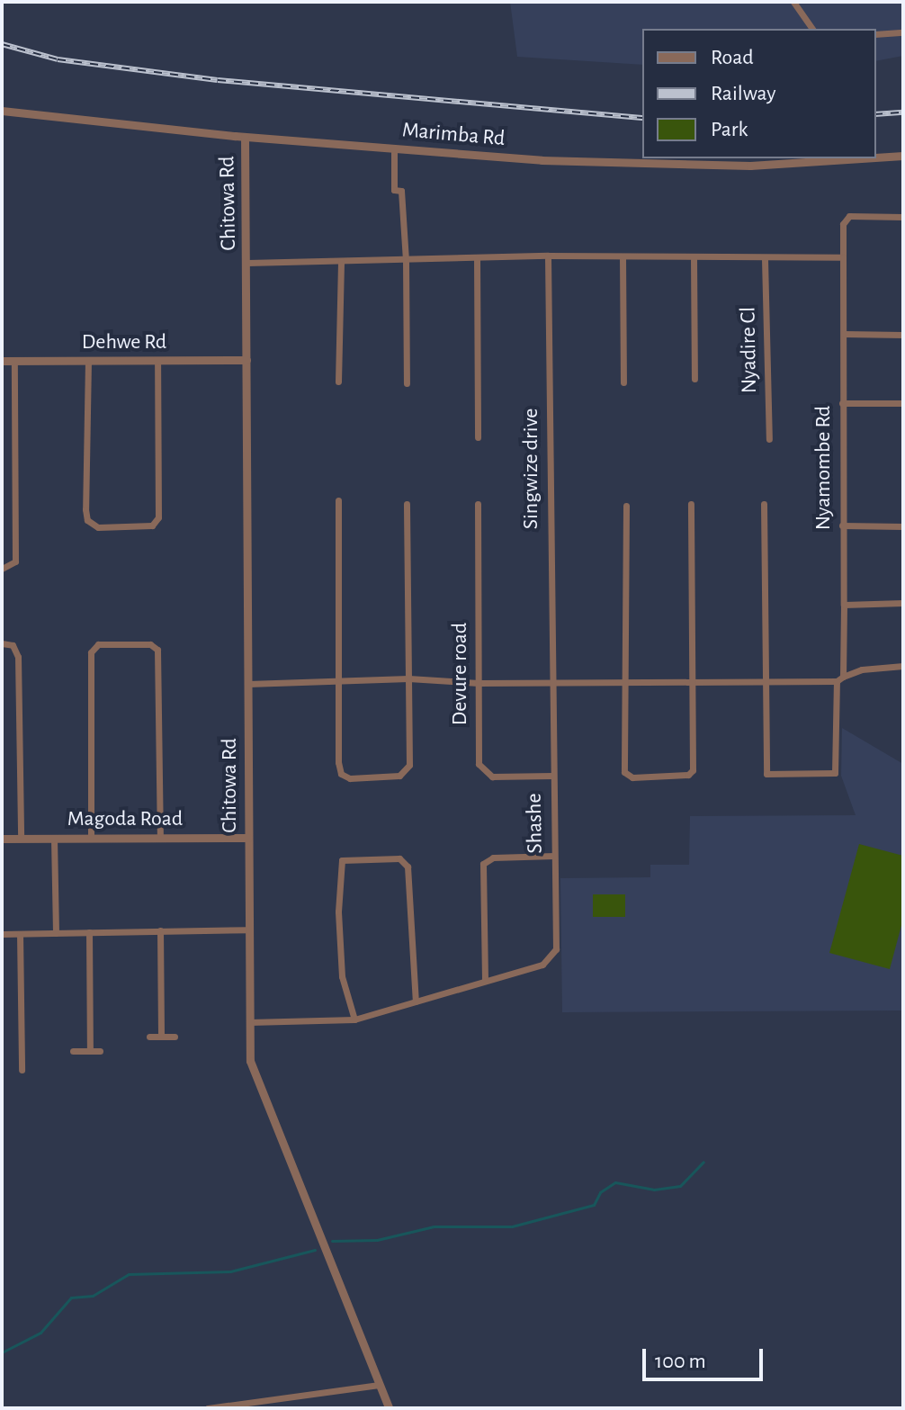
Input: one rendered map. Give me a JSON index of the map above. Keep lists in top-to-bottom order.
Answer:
{
  "streets": {
    "street": [
      "Marimba Rd",
      "Chitowa Rd",
      "Dehwe Rd",
      "Nyadire Cl",
      "Nyamombe Rd",
      "Singwize drive",
      "Devure road",
      "Magoda Road",
      "Shashe"
    ]
  },
  "crossings": [
    ["Marimba Rd", "Chitowa Rd"],
    ["Chitowa Rd", "Dehwe Rd"],
    ["Chitowa Rd", "Magoda Road"],
    ["Singwize drive", "Shashe"],
    ["Devure road", "Shashe"]
  ],
  "legend": ["Road", "Railway", "Park"],
  "scale_bar": "100 m"
}
